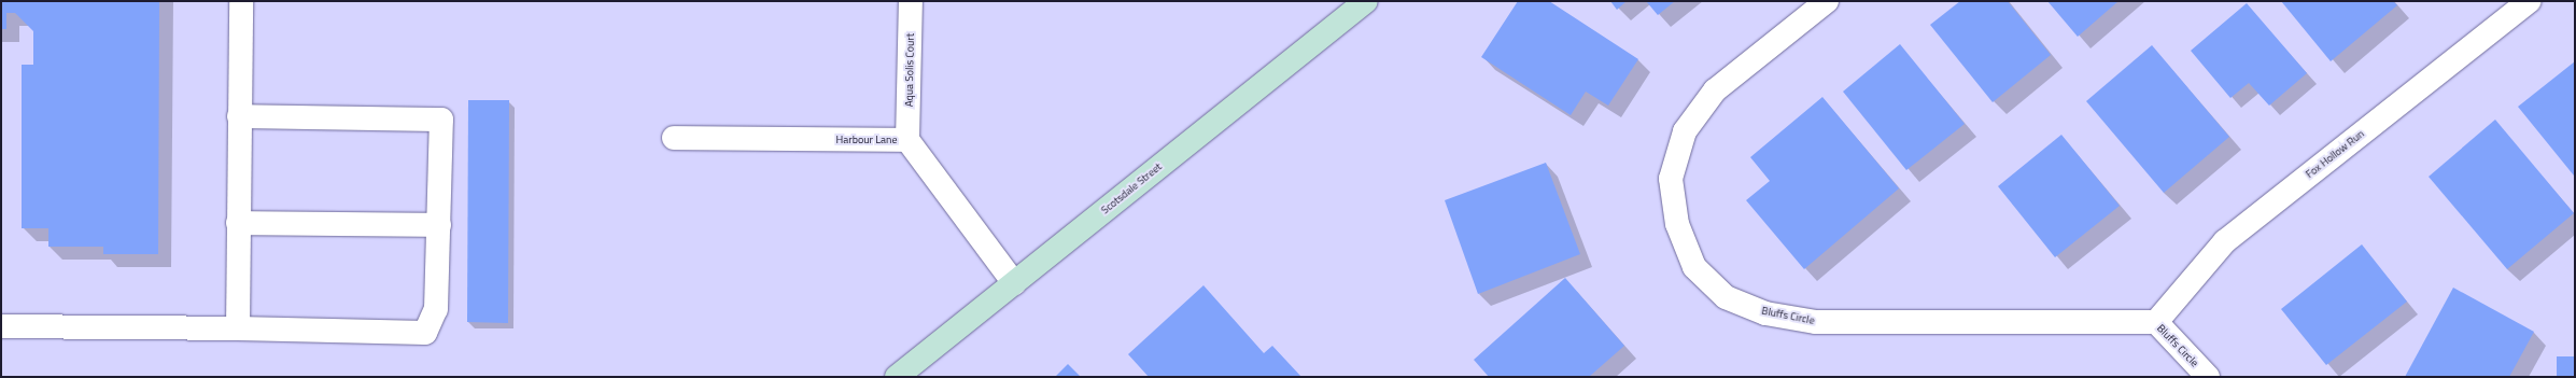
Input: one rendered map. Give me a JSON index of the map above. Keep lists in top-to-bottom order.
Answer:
{
  "streets": {
    "street": [
      "Aqua Solis Court",
      "Harbour Lane",
      "Fox Hollow Run",
      "Scotsdale Street",
      "Bluffs Circle"
    ]
  },
  "crossings": [
    ["Aqua Solis Court", "Harbour Lane"],
    ["Harbour Lane", "Scotsdale Street"],
    ["Fox Hollow Run", "Bluffs Circle"]
  ]
}
